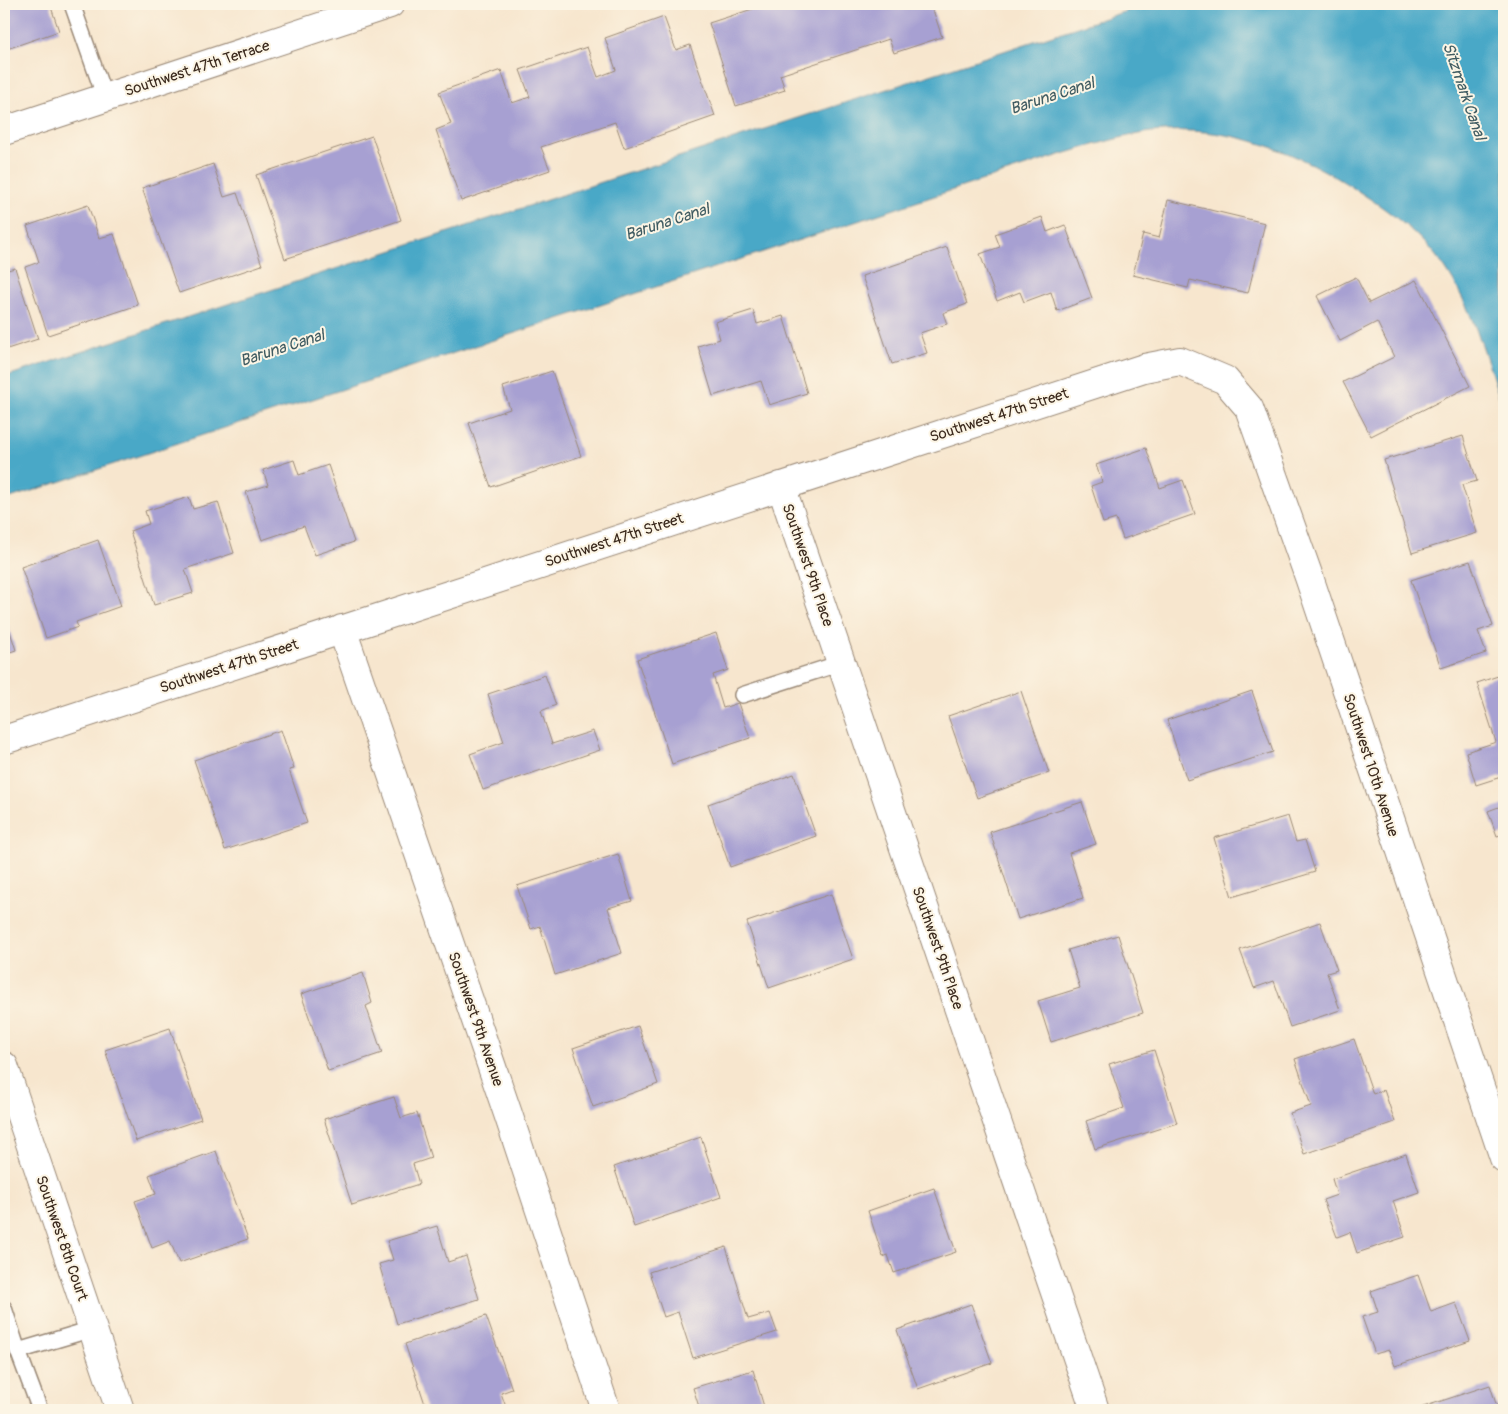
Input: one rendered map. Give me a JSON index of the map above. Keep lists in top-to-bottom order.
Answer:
{
  "streets": {
    "street": [
      "Southwest 47th Terrace",
      "Southwest 47th Street",
      "Southwest 9th Place",
      "Southwest 10th Avenue",
      "Southwest 9th Avenue",
      "Southwest 8th Court"
    ]
  },
  "crossings": [
    ["Southwest 47th Street", "Southwest 9th Place"],
    ["Southwest 47th Street", "Southwest 10th Avenue"],
    ["Southwest 47th Street", "Southwest 9th Avenue"]
  ],
  "water": ["Sitzmark Canal", "Baruna Canal"]
}
